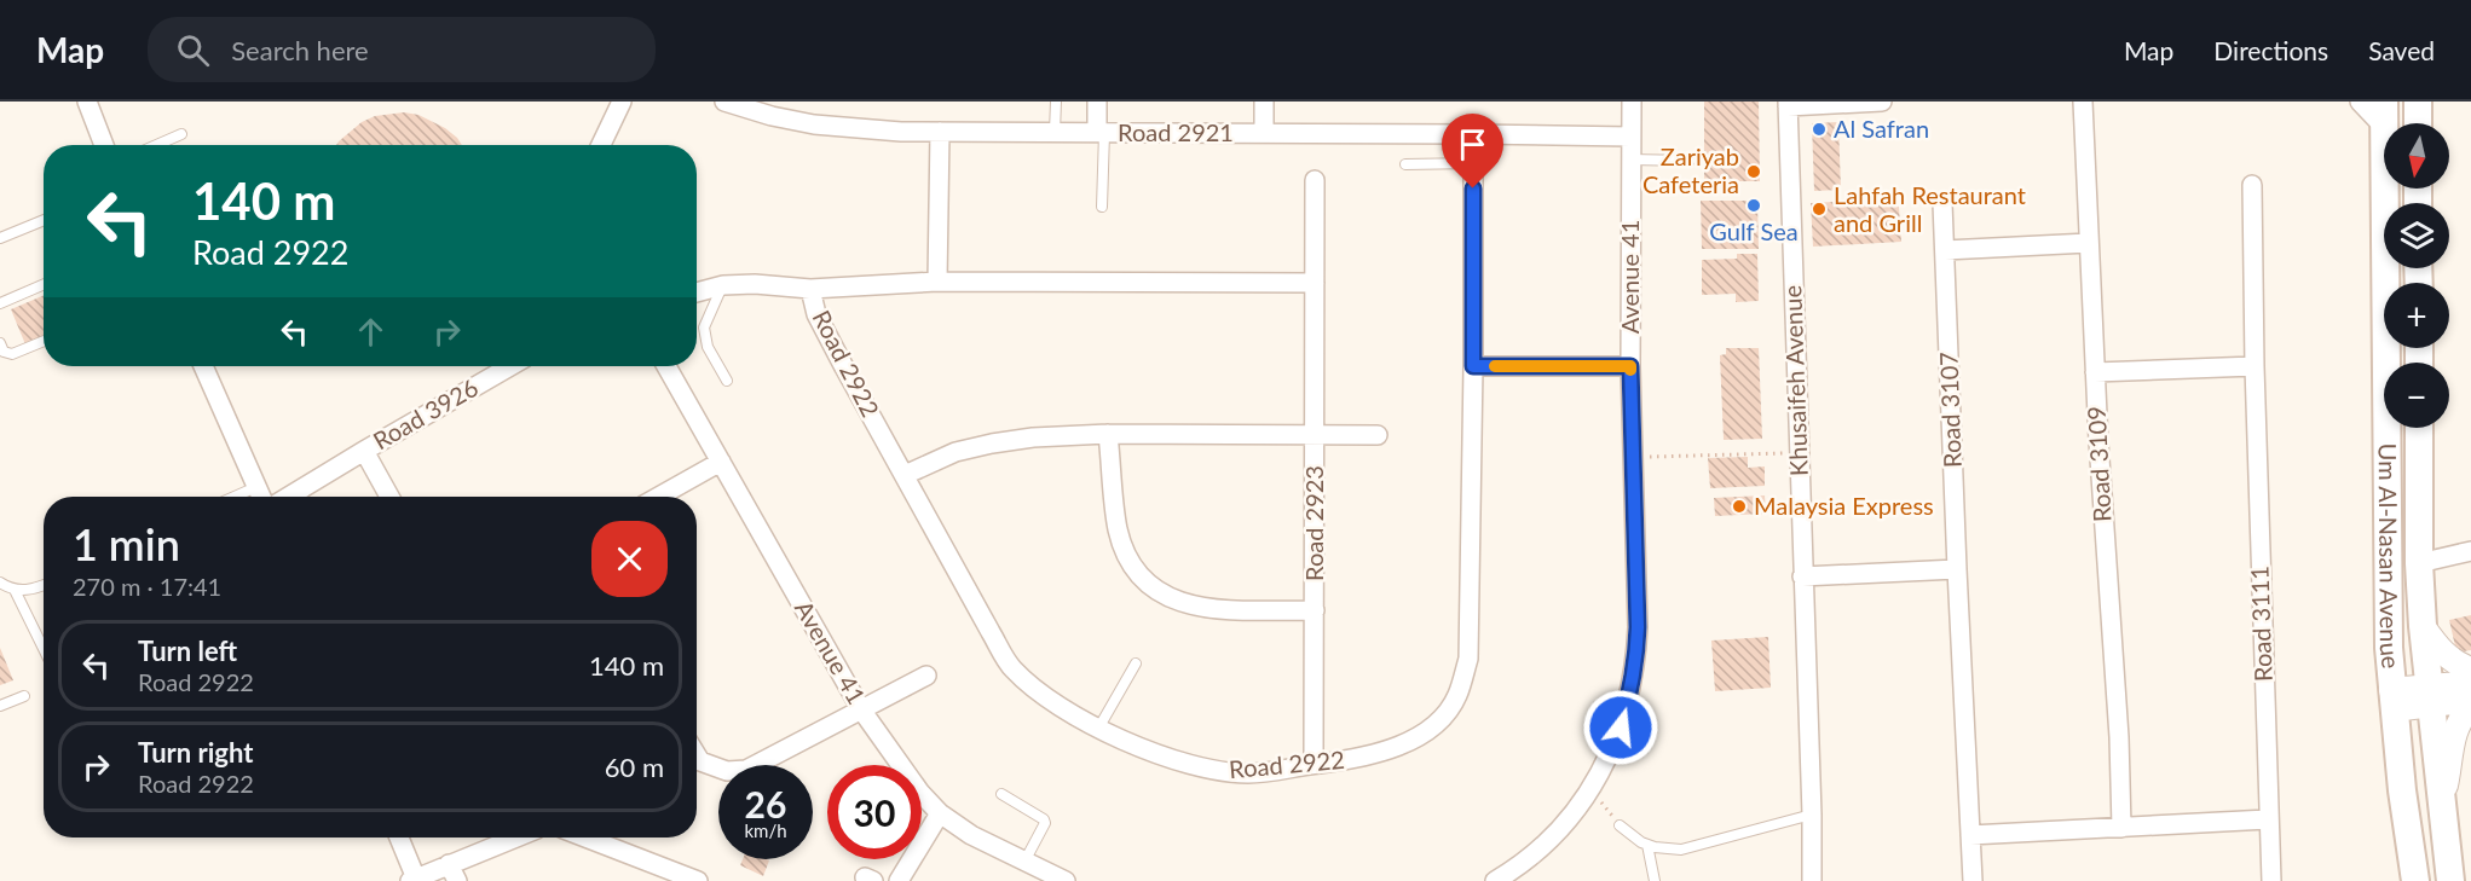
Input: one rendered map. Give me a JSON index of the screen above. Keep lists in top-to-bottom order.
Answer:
{
  "streets": {
    "main road": ["Um Al-Nasan Avenue"],
    "street": [
      "Road 2921",
      "Avenue 41",
      "Road 2922",
      "Khusaifeh Avenue",
      "Road 3107",
      "Road 3926",
      "Road 3109",
      "Road 2923",
      "Road 3111"
    ]
  },
  "crossings": [
    ["Road 2921", "Avenue 41"],
    ["Road 2921", "Road 2922"],
    ["Road 2922", "Road 2923"]
  ],
  "places": [
    "Al Safran",
    "Zariyab Cafeteria",
    "Gulf Sea",
    "Lahfah Restaurant and Grill",
    "Malaysia Express"
  ],
  "north": "bottom",
  "page": {
    "header": "Map",
    "search": "Search here",
    "nav": ["Map", "Directions", "Saved"],
    "map_buttons": ["+", "−"],
    "turn": ["140 m", "Road 2922"],
    "heading": ["1 min", "270 m · 17:41"],
    "list": [
      {
        "name": "Turn left",
        "note": "Road 2922",
        "value": "140 m"
      },
      {
        "name": "Turn right",
        "note": "Road 2922",
        "value": "60 m"
      }
    ],
    "speed": "26 km/h",
    "limit": "30"
  }
}
